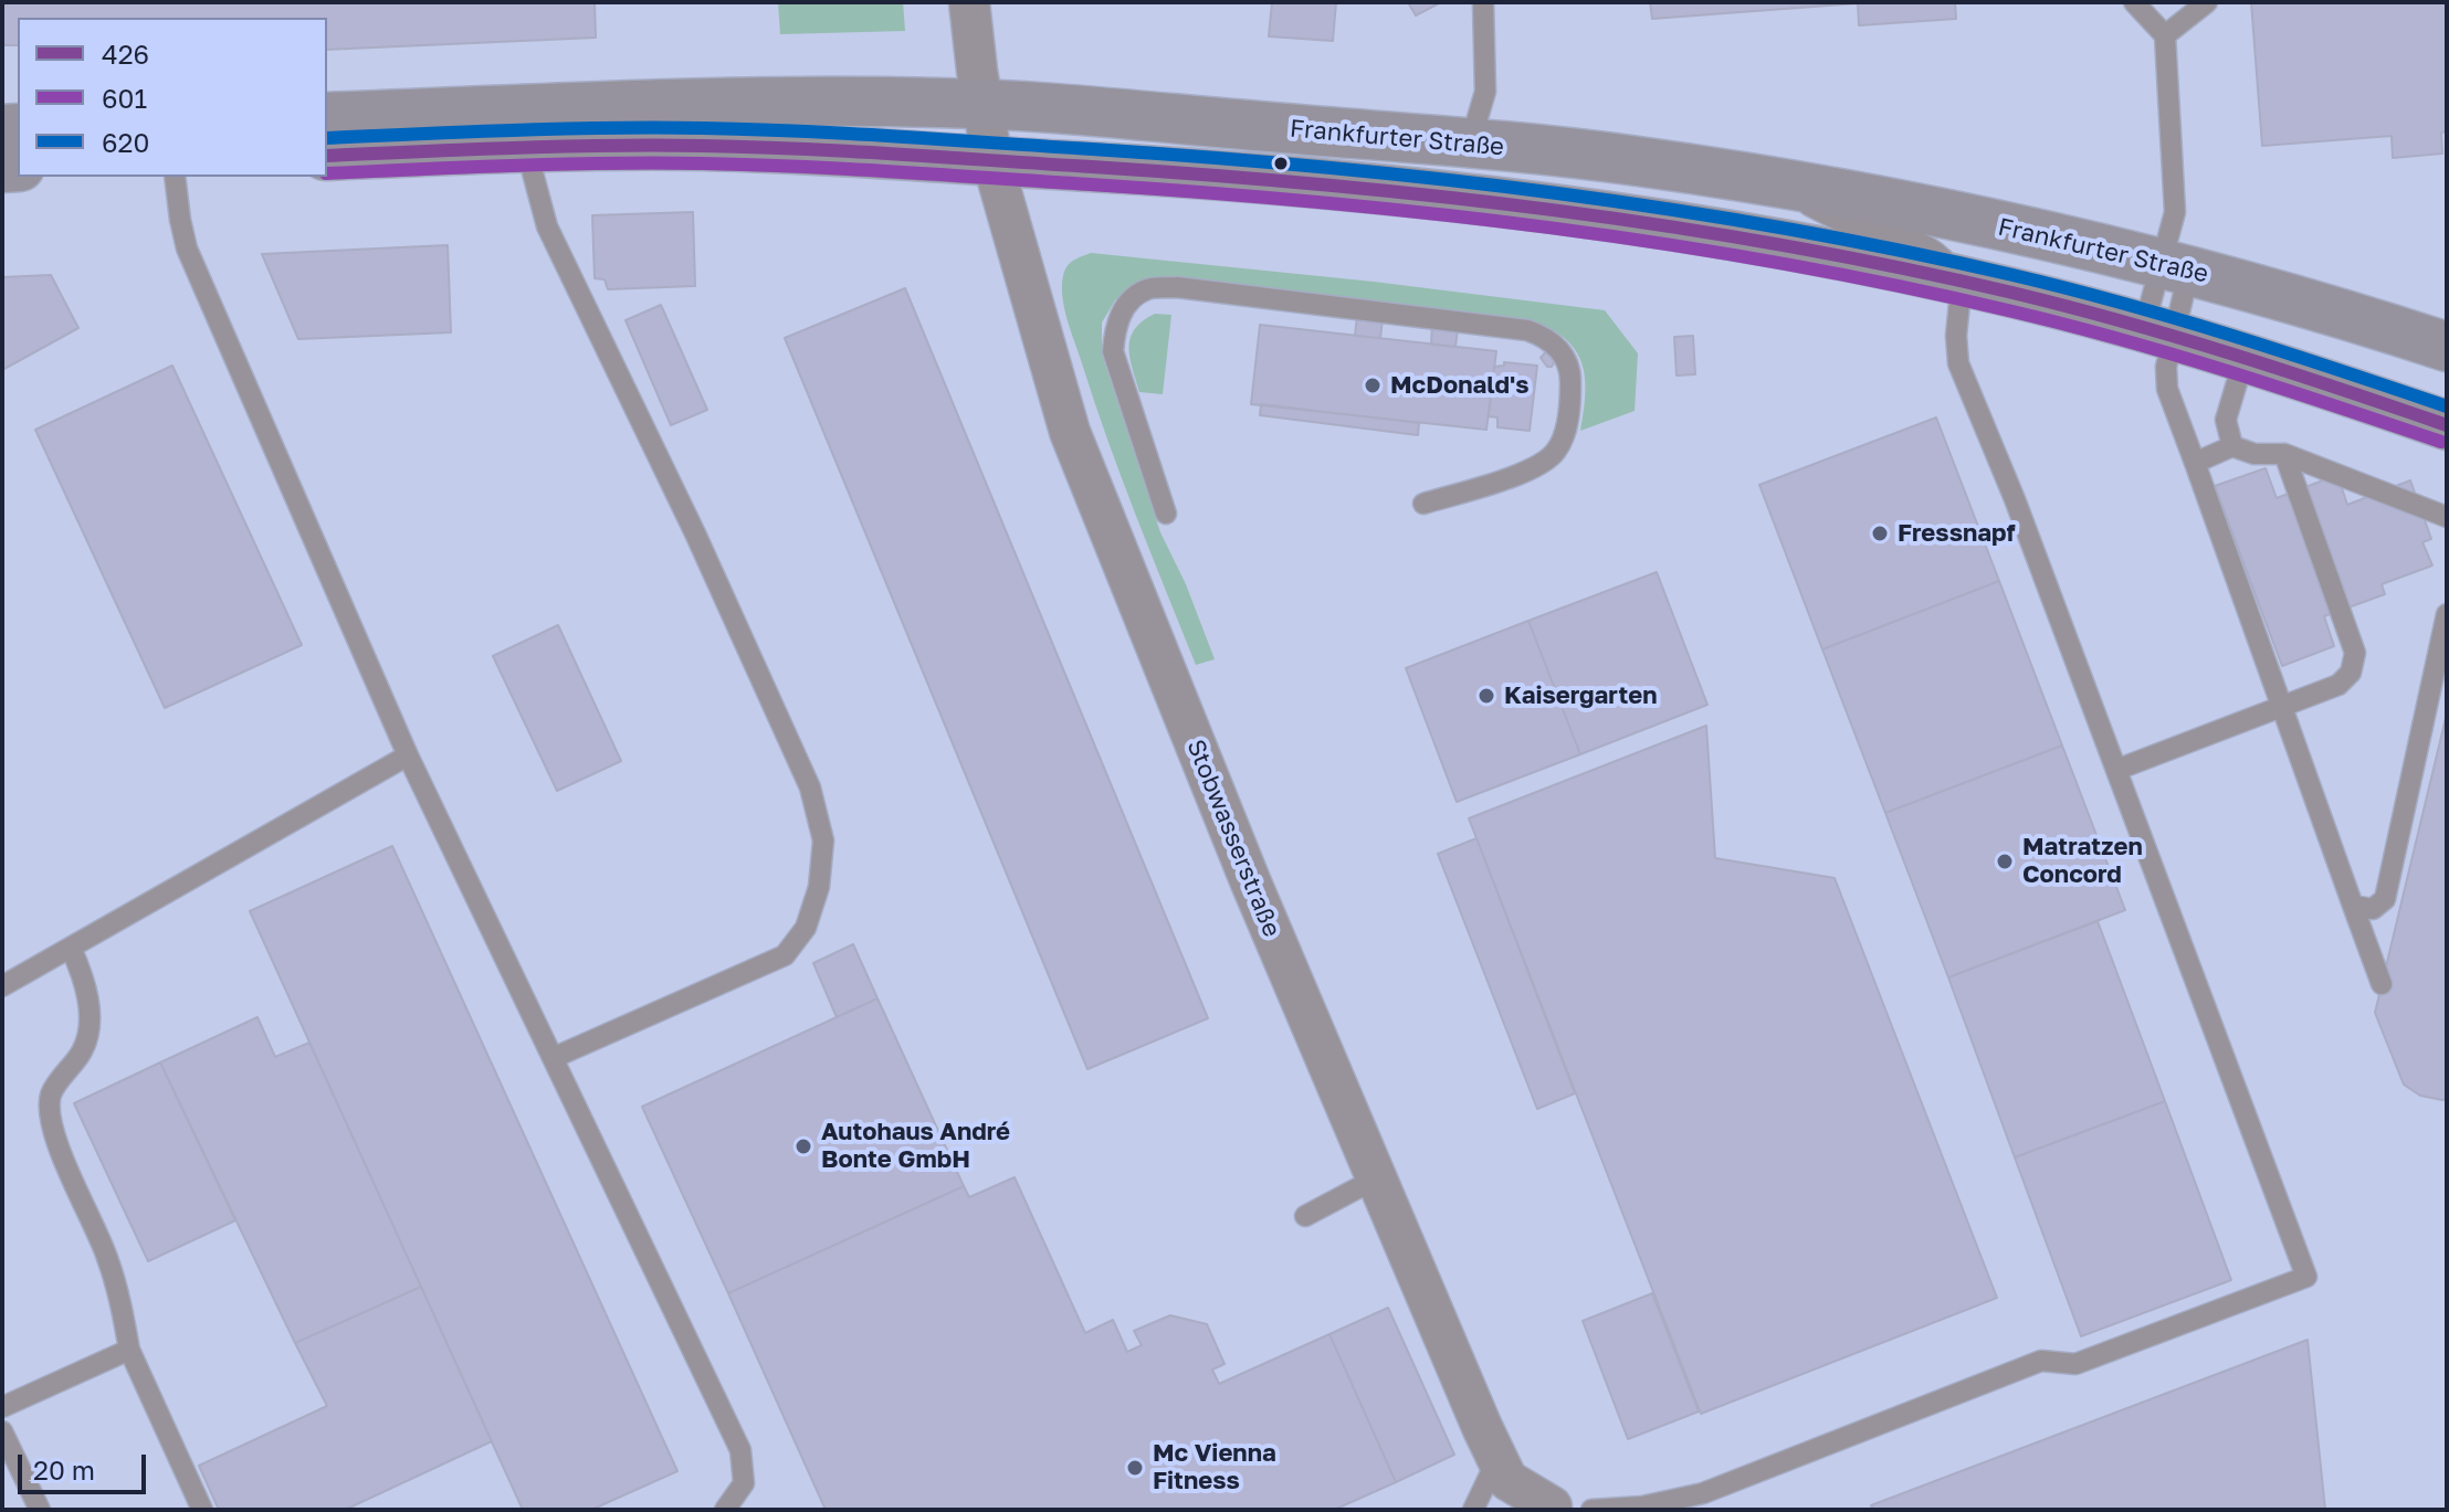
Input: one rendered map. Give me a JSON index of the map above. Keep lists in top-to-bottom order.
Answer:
{
  "streets": {
    "main road": ["Frankfurter Straße"],
    "street": ["Stobwasserstraße"]
  },
  "crossings": [
    ["Frankfurter Straße", "Stobwasserstraße"]
  ],
  "places": [
    "McDonald's",
    "Fressnapf",
    "Kaisergarten",
    "Matratzen Concord",
    "Autohaus André Bonte GmbH",
    "Mc Vienna Fitness"
  ],
  "lines": ["transit line 620", "transit line 426", "transit line 601"],
  "legend": ["426", "601", "620"],
  "scale_bar": "20 m"
}
